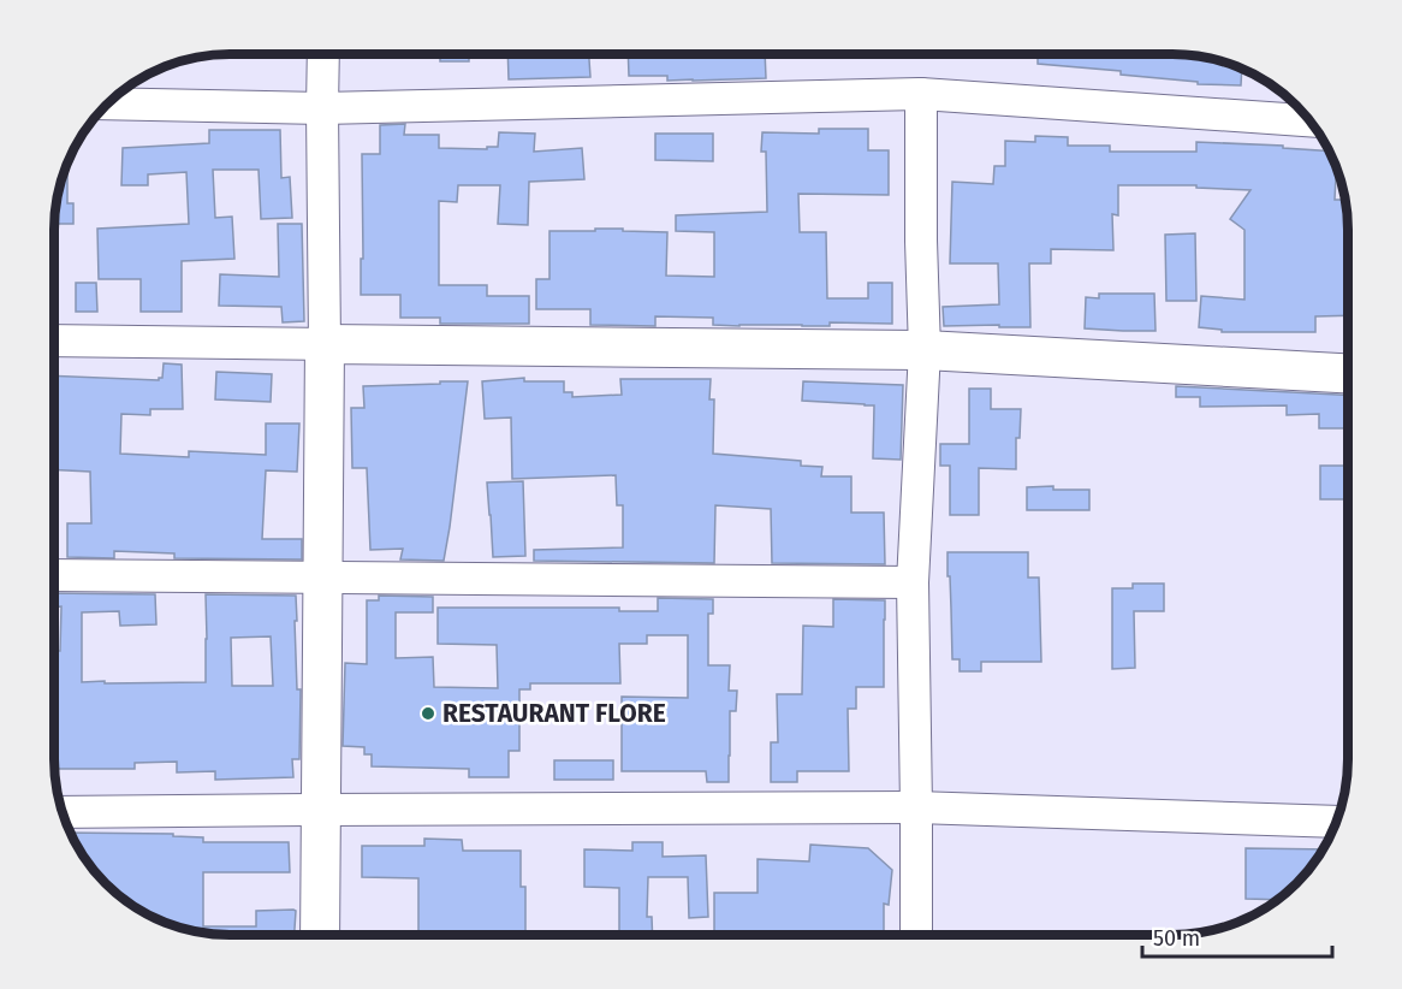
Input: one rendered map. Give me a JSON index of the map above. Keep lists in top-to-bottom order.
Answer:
{
  "places": ["RESTAURANT FLORE"],
  "scale_bar": "50 m"
}
